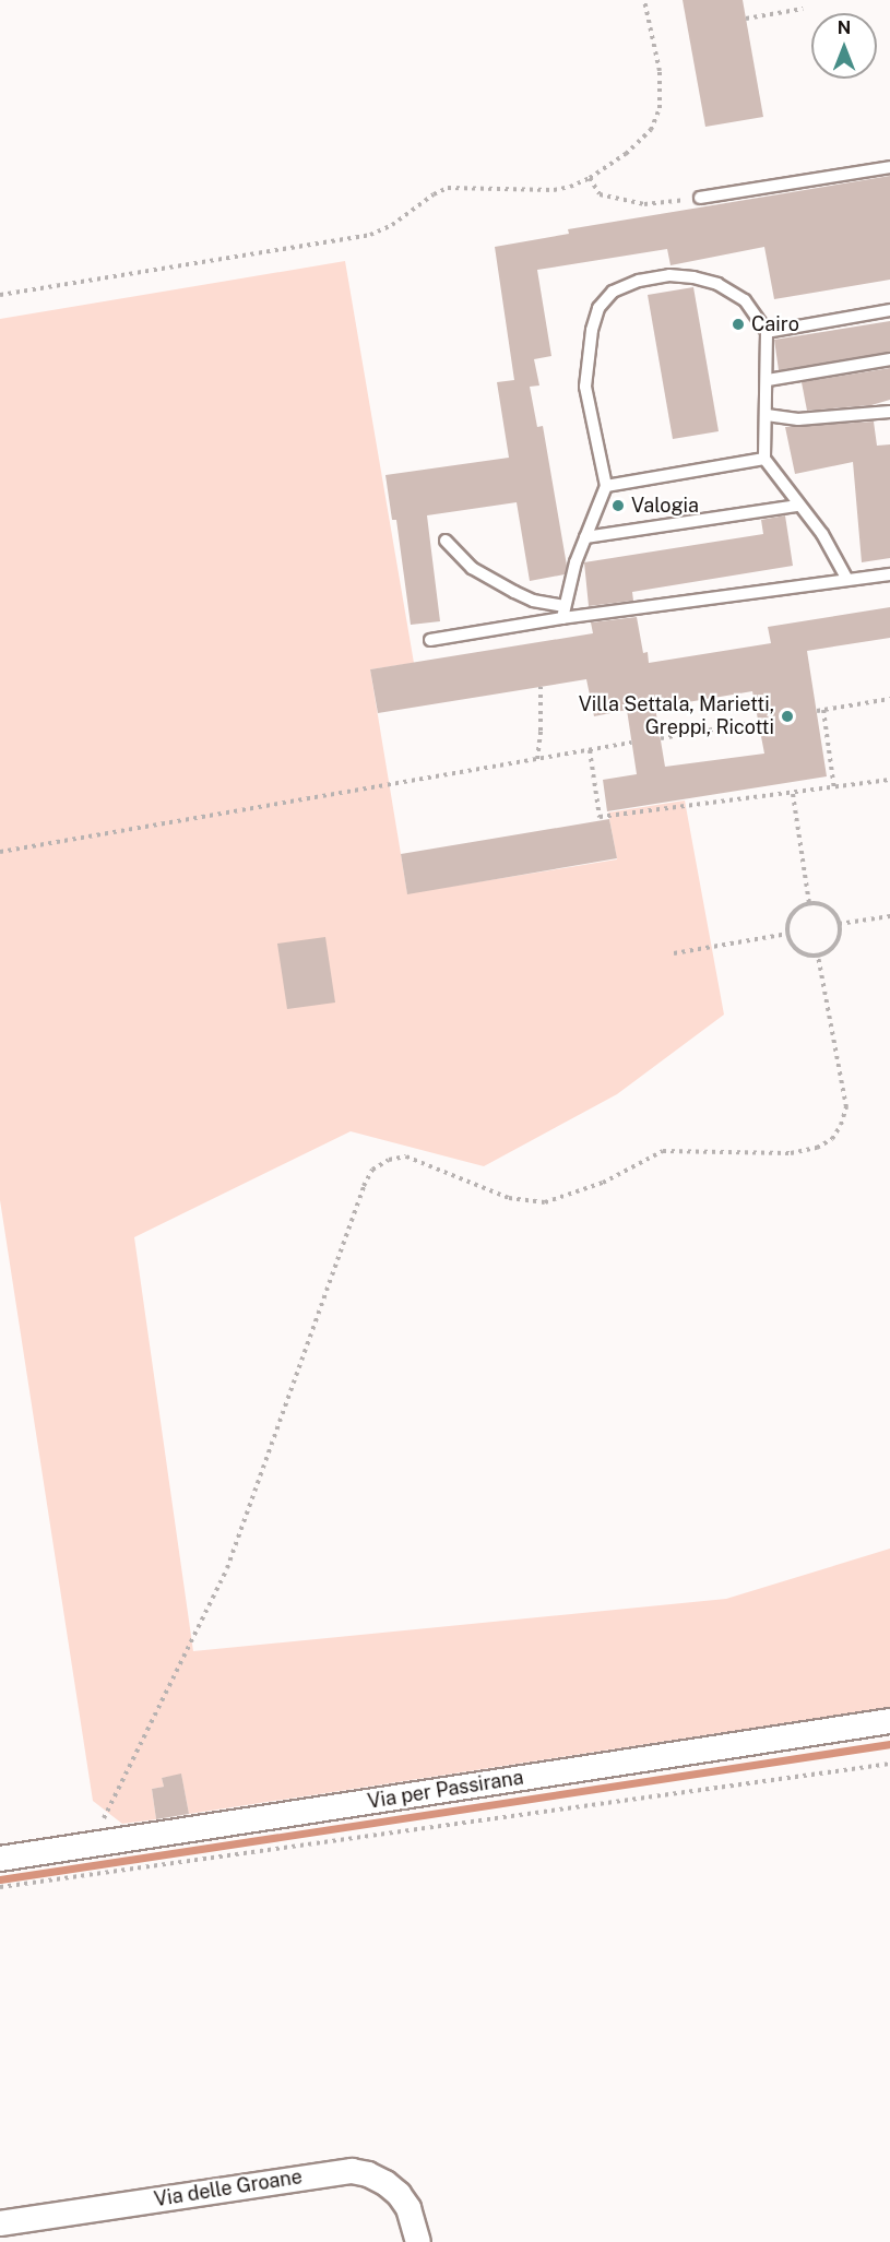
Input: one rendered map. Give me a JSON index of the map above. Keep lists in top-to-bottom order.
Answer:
{
  "streets": {
    "street": ["Via per Passirana", "Via delle Groane"]
  },
  "places": ["Cairo", "Valogia", "Villa Settala, Marietti, Greppi, Ricotti"],
  "north": "top"
}
